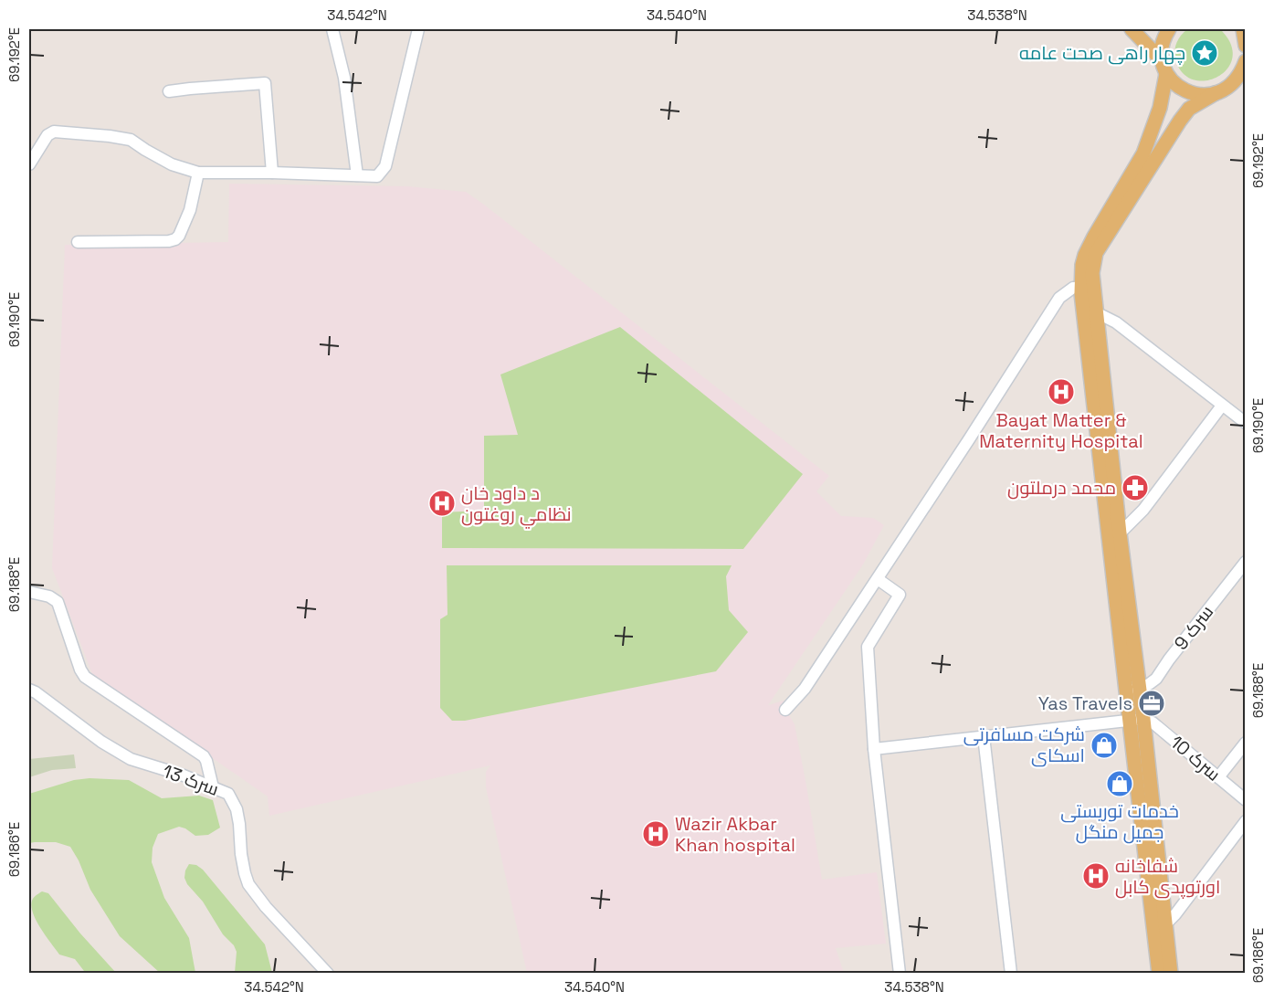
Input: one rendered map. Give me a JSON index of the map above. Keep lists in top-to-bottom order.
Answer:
{
  "streets": {
    "street": ["سرک 9", "سرک 10", "سرک 13"]
  },
  "places": {
    "place": ["چهار راهی صحت عامه"],
    "hospital": [
      "Bayat Matter & Maternity Hospital",
      "د داود خان نظامي روغتون",
      "Wazir Akbar Khan hospital",
      "شفاخانه اورتوپدی کابل"
    ],
    "pharmacy": ["محمد درملتون"],
    "office": ["Yas Travels"],
    "shop": ["شرکت مسافرتی اسکای", "خدمات توریستی جمیل منگل"]
  },
  "coordinates": [
    "34.542°N",
    "34.540°N",
    "34.538°N",
    "69.192°E",
    "69.190°E",
    "69.188°E",
    "69.186°E"
  ]
}
